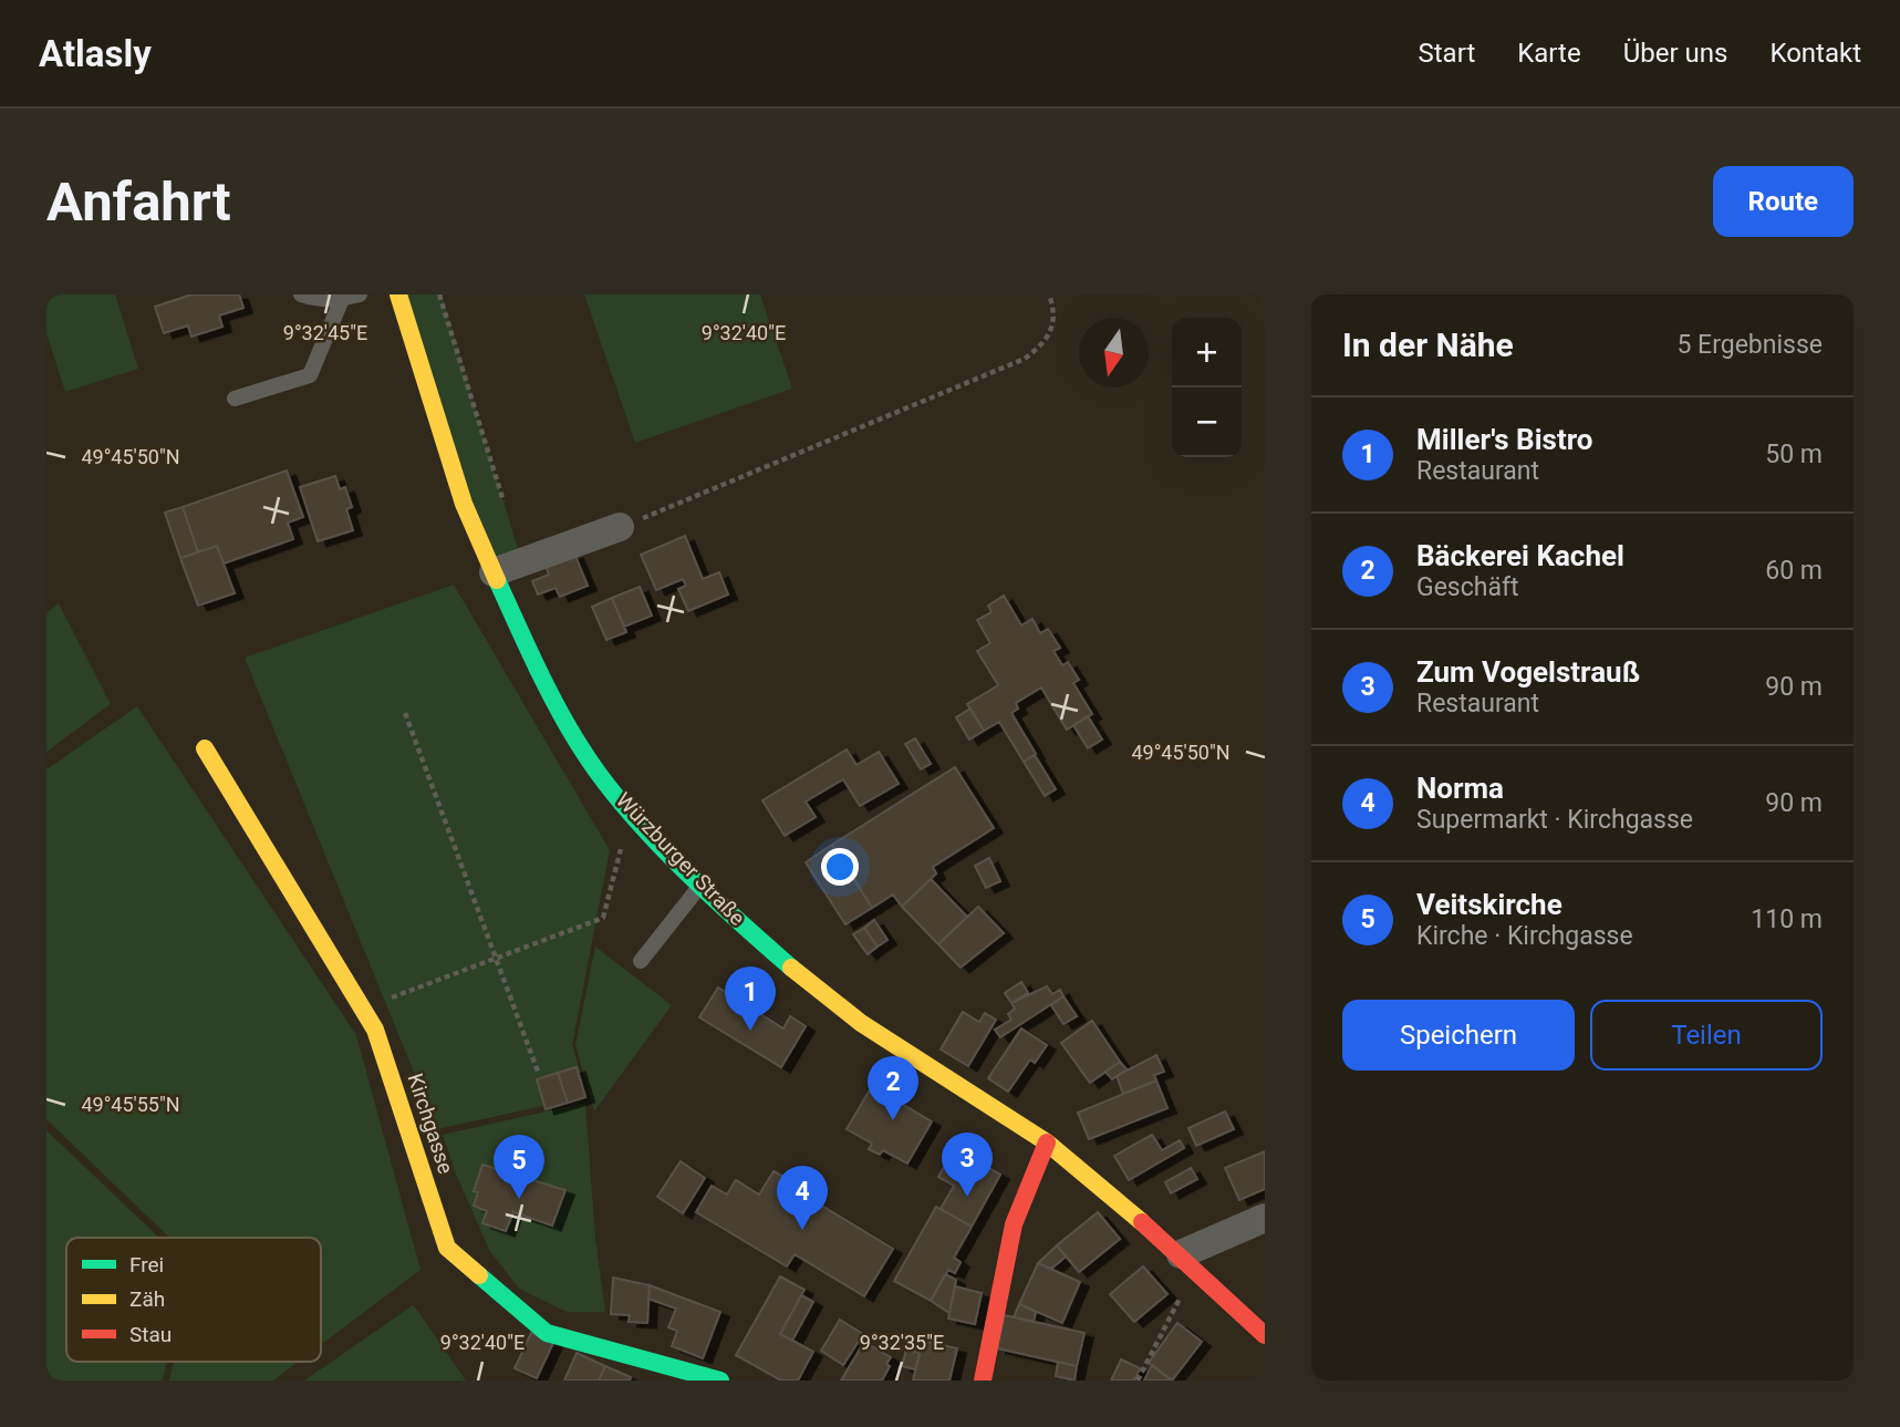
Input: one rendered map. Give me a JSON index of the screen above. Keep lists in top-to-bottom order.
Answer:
{
  "streets": {
    "main road": ["Würzburger Straße", "Kirchgasse"]
  },
  "legend": ["Frei", "Zäh", "Stau"],
  "north": "bottom",
  "page": {
    "header": "Atlasly",
    "nav": [
      "Start",
      "Karte",
      "Über uns",
      "Kontakt"
    ],
    "buttons": [
      "Route",
      ["Speichern", "Teilen"]
    ],
    "title": "Anfahrt",
    "heading": ["In der Nähe", "5 Ergebnisse"],
    "map_buttons": ["+", "−"],
    "list": [
      {
        "mark": "1",
        "name": "Miller's Bistro",
        "note": "Restaurant",
        "value": "50 m"
      },
      {
        "mark": "2",
        "name": "Bäckerei Kachel",
        "note": "Geschäft",
        "value": "60 m"
      },
      {
        "mark": "3",
        "name": "Zum Vogelstrauß",
        "note": "Restaurant",
        "value": "90 m"
      },
      {
        "mark": "4",
        "name": "Norma",
        "note": "Supermarkt · Kirchgasse",
        "value": "90 m"
      },
      {
        "mark": "5",
        "name": "Veitskirche",
        "note": "Kirche · Kirchgasse",
        "value": "110 m"
      }
    ],
    "pins": [
      "1",
      "2",
      "3",
      "5",
      "4"
    ]
  },
  "coordinates": [
    "9°32'45\"E",
    "9°32'40\"E",
    "49°45'50\"N",
    "49°45'55\"N",
    "9°32'35\"E"
  ]
}
